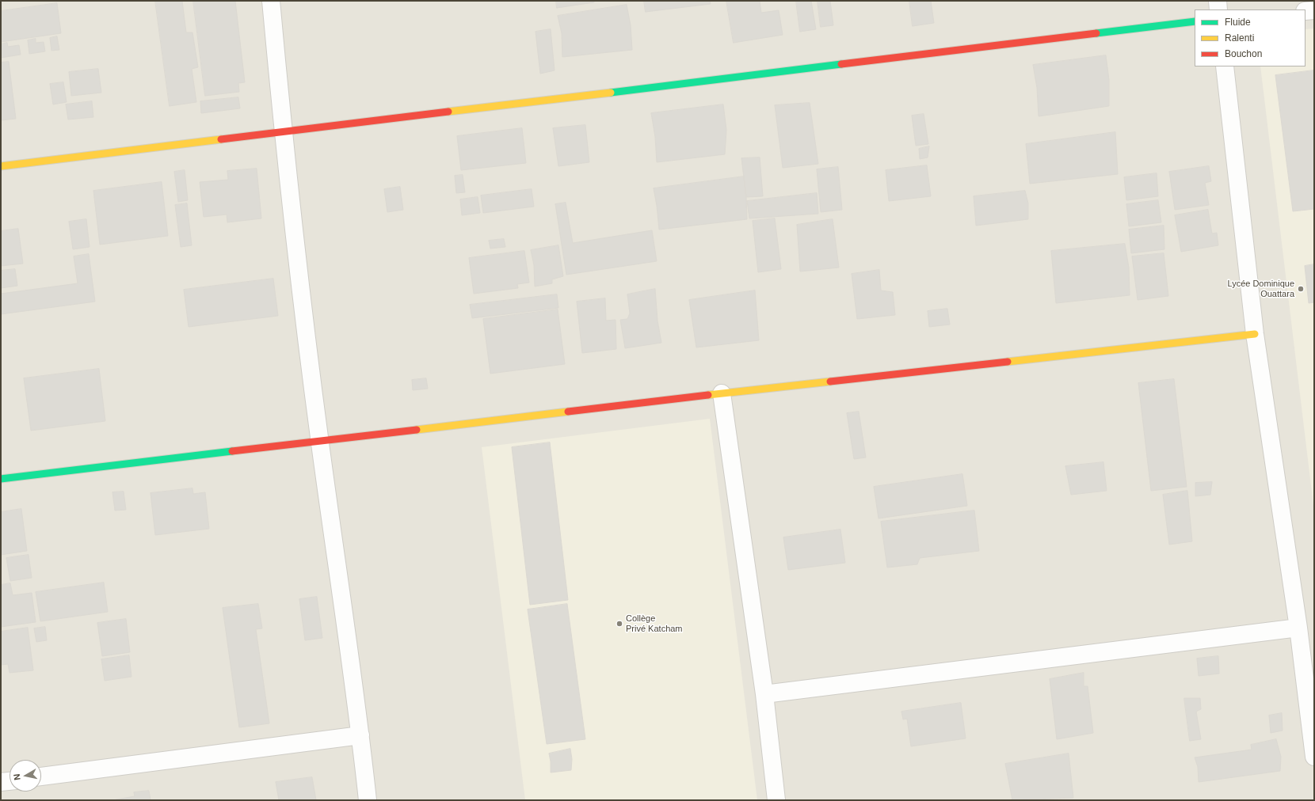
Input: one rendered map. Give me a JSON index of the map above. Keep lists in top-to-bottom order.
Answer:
{
  "places": ["Lycée Dominique Ouattara", "Collège Privé Katcham"],
  "legend": ["Fluide", "Ralenti", "Bouchon"],
  "north": "left"
}
